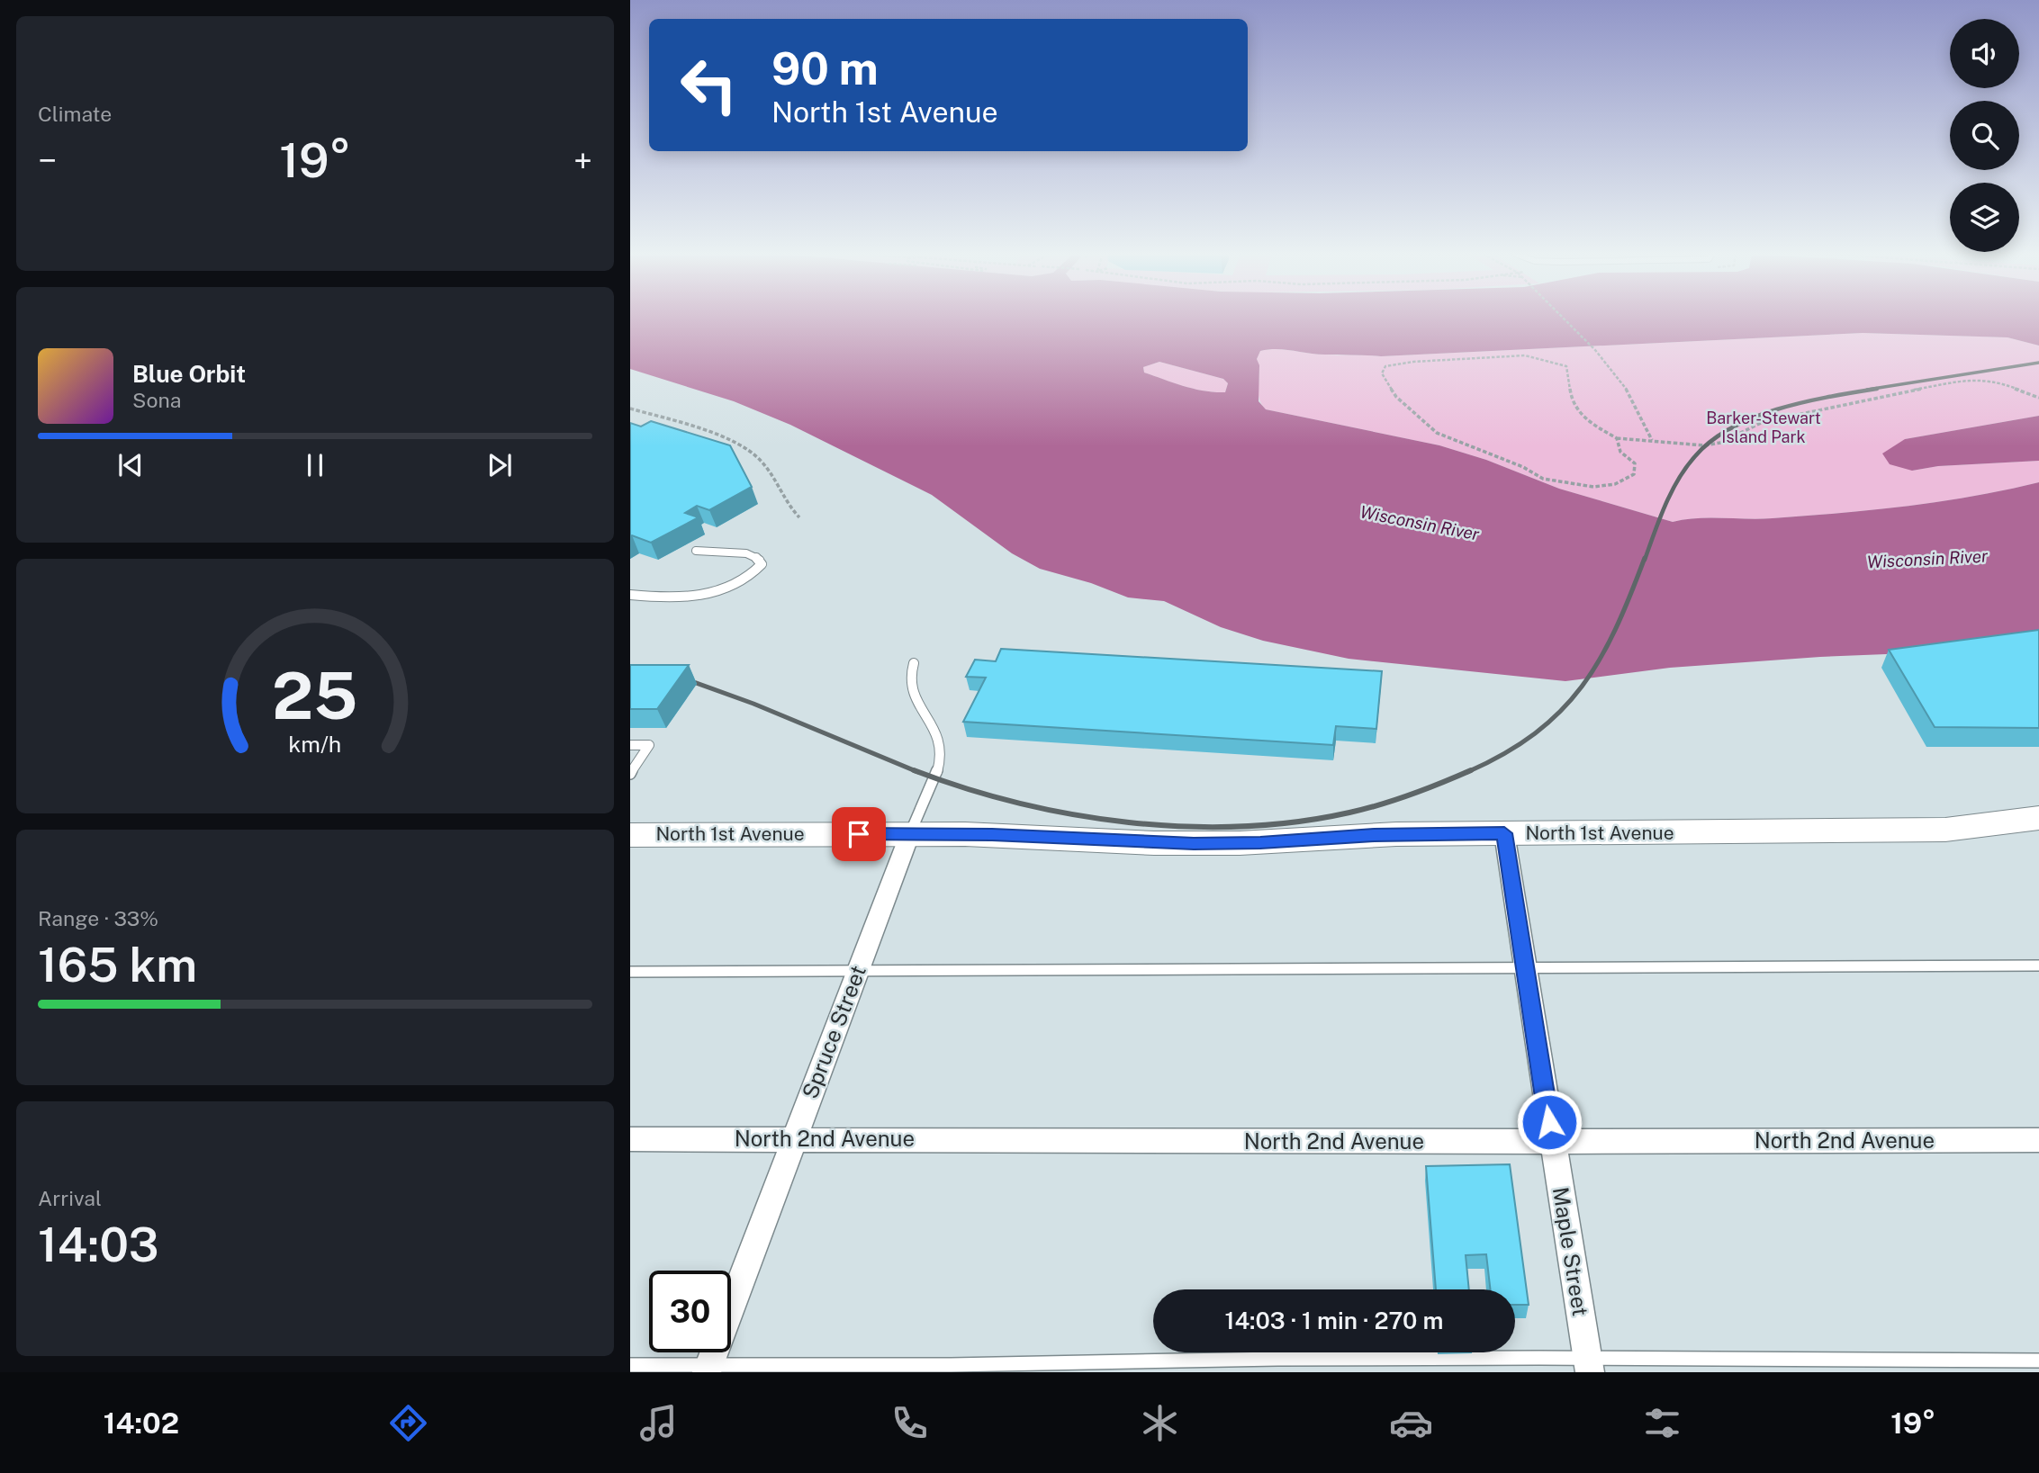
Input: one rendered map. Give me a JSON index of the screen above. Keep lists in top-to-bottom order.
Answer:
{
  "streets": {
    "main road": ["North 1st Avenue"],
    "street": ["Spruce Street", "North 2nd Avenue", "Maple Street"]
  },
  "crossings": [
    ["North 1st Avenue", "Spruce Street"],
    ["North 1st Avenue", "Maple Street"],
    ["Spruce Street", "North 2nd Avenue"],
    ["North 2nd Avenue", "Maple Street"]
  ],
  "water": ["Wisconsin River"],
  "parks": ["Barker-Stewart Island Park"],
  "page": {
    "tile": [
      "Climate",
      ["Range · 33%", "165 km"],
      ["Arrival", "14:03"]
    ],
    "turn": ["90 m", "North 1st Avenue"],
    "heat": ["−", "19°", "+"],
    "song": ["Blue Orbit", "Sona"],
    "limit": "30",
    "trip": "14:03 · 1 min · 270 m",
    "tabs": ["14:02", "19°"],
    "gauge": ["25", "km/h"]
  }
}
